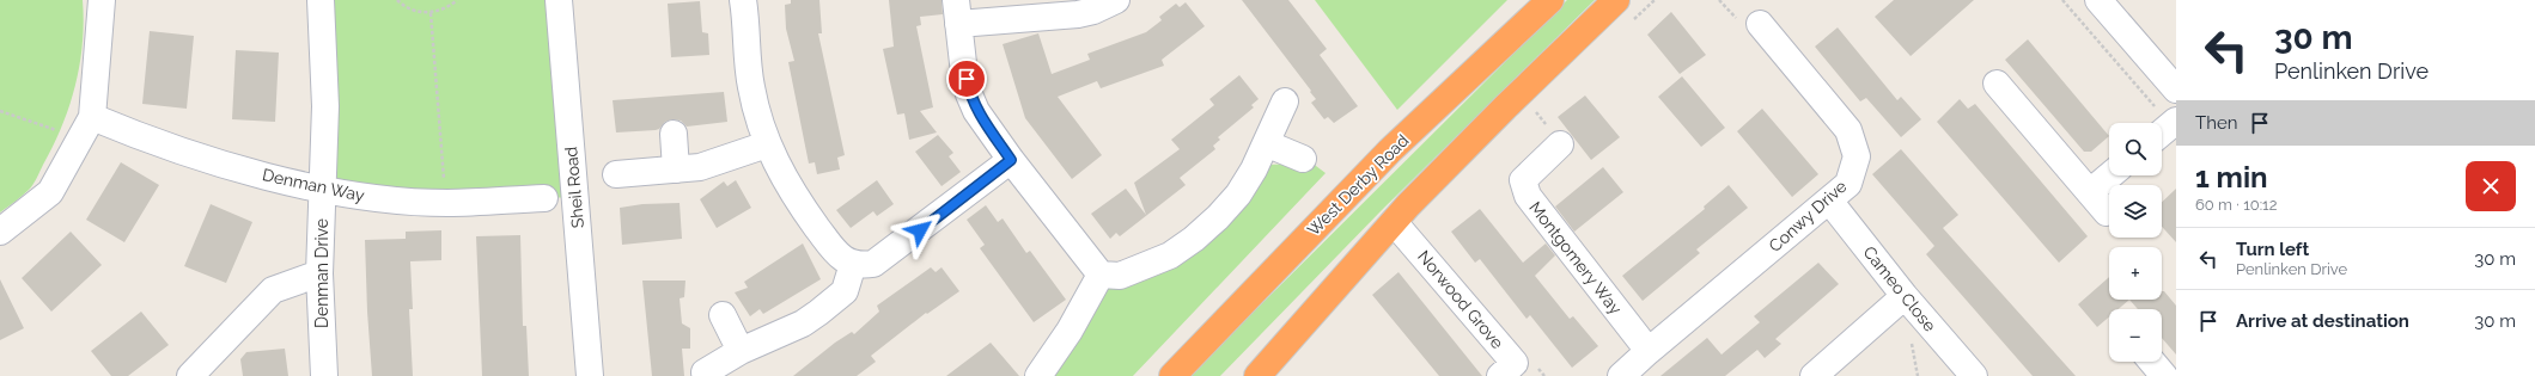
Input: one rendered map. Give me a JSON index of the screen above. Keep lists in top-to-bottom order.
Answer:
{
  "streets": {
    "highway": ["West Derby Road"],
    "street": [
      "Denman Way",
      "Sheil Road",
      "Conwy Drive",
      "Montgomery Way",
      "Denman Drive",
      "Cameo Close",
      "Norwood Grove"
    ]
  },
  "crossings": [
    ["Denman Way", "Denman Drive"],
    ["Conwy Drive", "Montgomery Way"],
    ["Conwy Drive", "Cameo Close"]
  ],
  "page": {
    "turn": ["30 m", "Penlinken Drive"],
    "then": "Then",
    "map_buttons": ["+", "−"],
    "heading": ["1 min", "60 m · 10:12"],
    "list": [
      {
        "name": "Turn left",
        "note": "Penlinken Drive",
        "value": "30 m"
      },
      {
        "name": "Arrive at destination",
        "value": "30 m"
      }
    ]
  }
}
